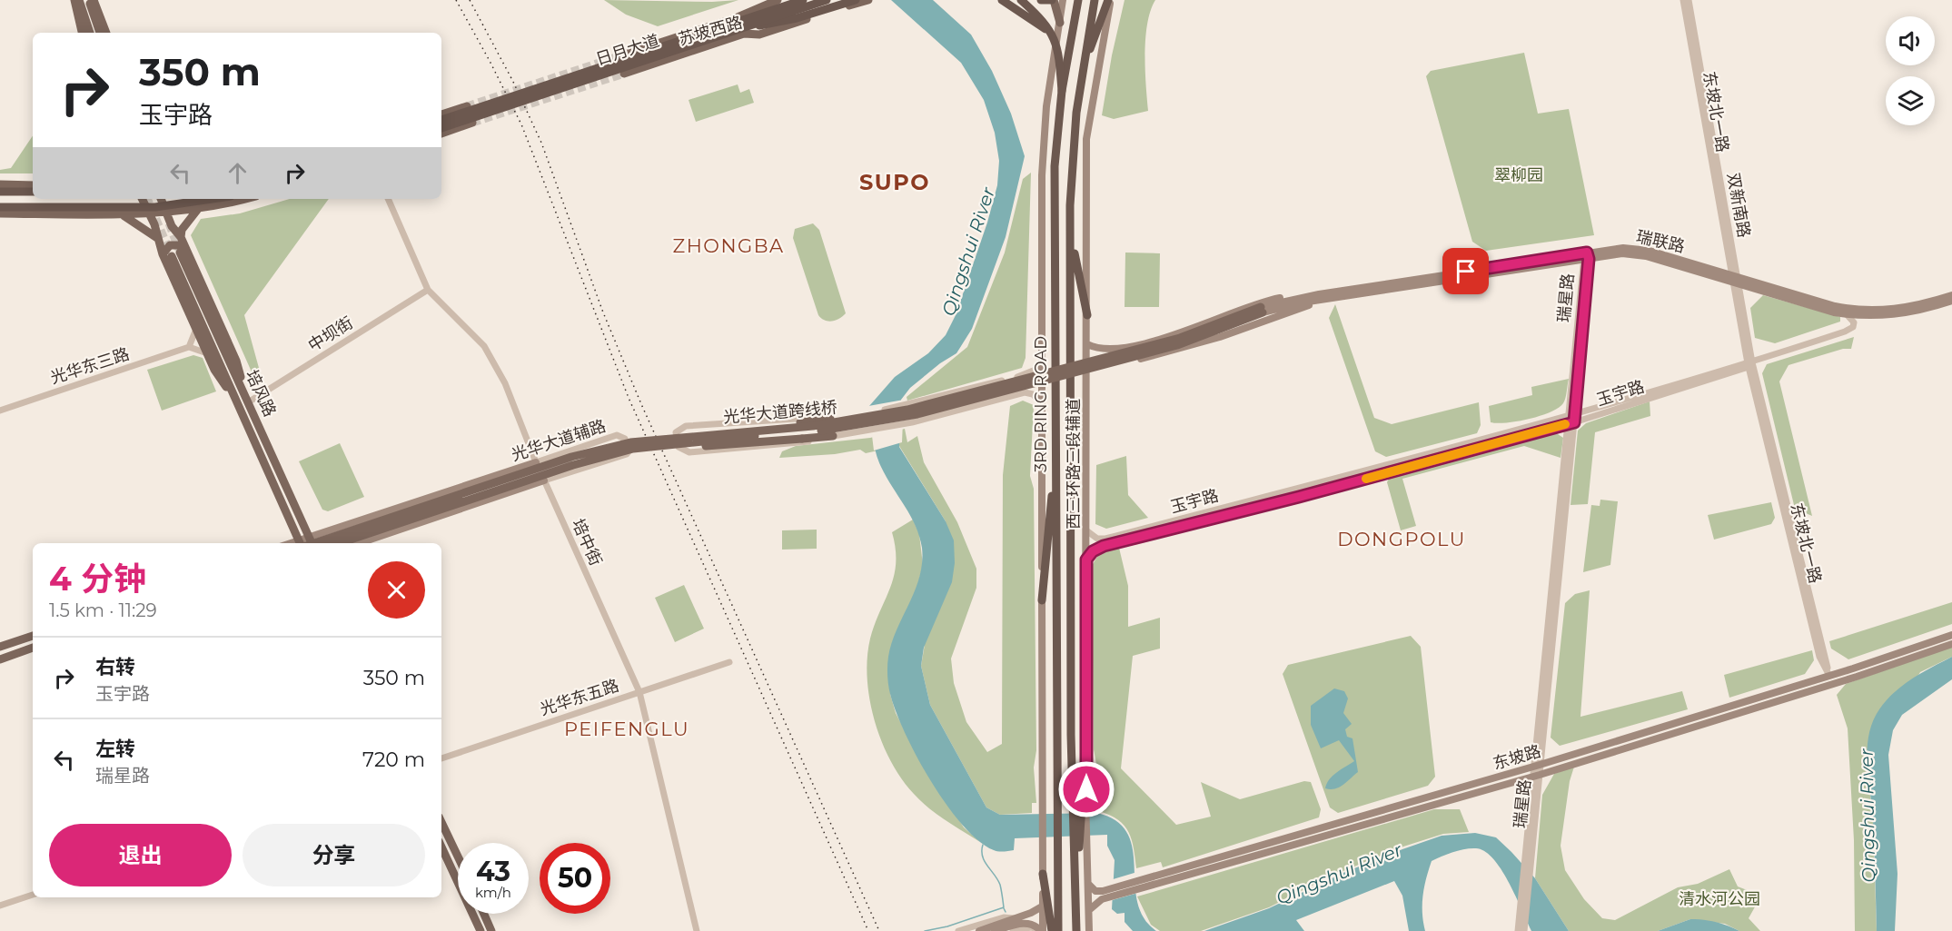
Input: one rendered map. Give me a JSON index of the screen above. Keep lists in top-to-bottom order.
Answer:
{
  "streets": {
    "highway": ["日月大道", "3RD RING ROAD"],
    "main road": [
      "苏坡西路",
      "瑞联路",
      "培风路",
      "光华大道跨线桥",
      "光华大道辅路",
      "西三环路三段辅道",
      "东坡路"
    ],
    "street": [
      "东坡北一路",
      "双新南路",
      "瑞星路",
      "中坝街",
      "光华东三路",
      "玉宇路",
      "培中街",
      "光华东五路"
    ]
  },
  "crossings": [
    ["东坡北一路", "双新南路"],
    ["东坡北一路", "瑞联路"],
    ["东坡北一路", "玉宇路"],
    ["东坡北一路", "东坡路"],
    ["双新南路", "瑞联路"],
    ["瑞联路", "瑞星路"],
    ["瑞联路", "玉宇路"],
    ["瑞联路", "光华大道跨线桥"],
    ["瑞星路", "玉宇路"],
    ["瑞星路", "东坡路"],
    ["中坝街", "培风路"],
    ["中坝街", "培中街"],
    ["培风路", "光华大道辅路"],
    ["光华大道辅路", "培中街"],
    ["培中街", "光华东五路"]
  ],
  "districts": [
    "SUPO",
    "ZHONGBA",
    "DONGPOLU",
    "PEIFENGLU"
  ],
  "water": ["Qingshui River"],
  "parks": ["翠柳园", "清水河公园"],
  "page": {
    "turn": ["350 m", "玉宇路"],
    "heading": ["4 分钟", "1.5 km · 11:29"],
    "list": [
      {
        "name": "右转",
        "note": "玉宇路",
        "value": "350 m"
      },
      {
        "name": "左转",
        "note": "瑞星路",
        "value": "720 m"
      }
    ],
    "buttons": ["退出", "分享"],
    "speed": "43 km/h",
    "limit": "50"
  }
}
